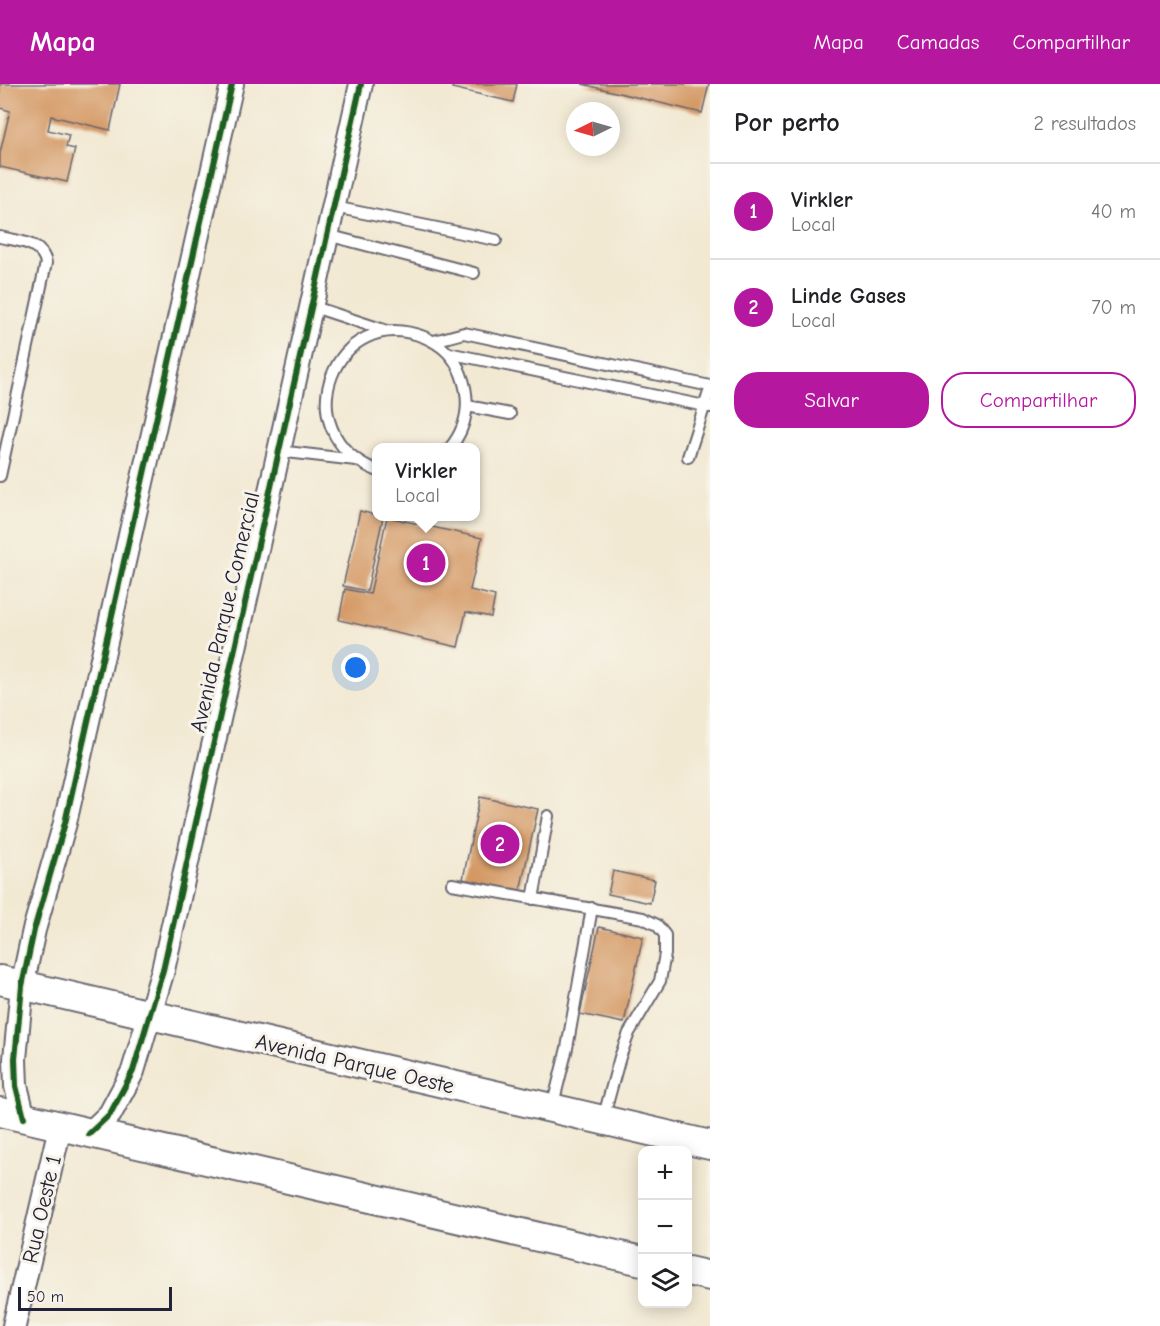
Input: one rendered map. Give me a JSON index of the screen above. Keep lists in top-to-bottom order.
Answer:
{
  "streets": {
    "street": ["Avenida Parque Comercial", "Avenida Parque Oeste", "Rua Oeste 1"]
  },
  "crossings": [
    ["Avenida Parque Comercial", "Avenida Parque Oeste"]
  ],
  "scale_bar": "50 m",
  "north": "left",
  "page": {
    "header": "Mapa",
    "nav": ["Mapa", "Camadas", "Compartilhar"],
    "heading": ["Por perto", "2 resultados"],
    "list": [
      {
        "mark": "1",
        "name": "Virkler",
        "note": "Local",
        "value": "40 m"
      },
      {
        "mark": "2",
        "name": "Linde Gases",
        "note": "Local",
        "value": "70 m"
      }
    ],
    "buttons": ["Salvar", "Compartilhar"],
    "popup": ["Virkler", "Local"],
    "pins": ["1", "2"],
    "map_buttons": ["+", "−"],
    "scale": "50 m"
  }
}
